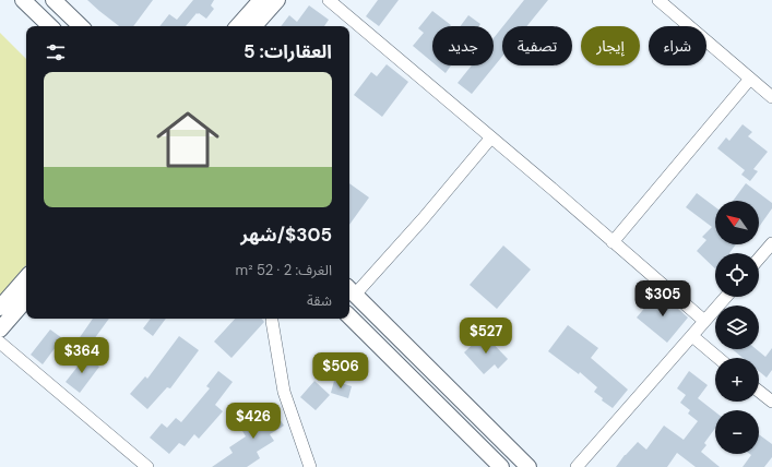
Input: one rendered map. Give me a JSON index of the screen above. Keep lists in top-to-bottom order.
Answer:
{
  "north": "top left",
  "page": {
    "chip": [
      "شراء",
      "إيجار",
      "تصفية",
      "جديد"
    ],
    "heading": "العقارات: 5",
    "list": [
      {
        "name": "$305/شهر",
        "note": "الغرف: 2 · 52 m² · شقة"
      }
    ],
    "map_buttons": ["+", "−"],
    "price": [
      "$305",
      "$527",
      "$364",
      "$506",
      "$426"
    ]
  }
}
